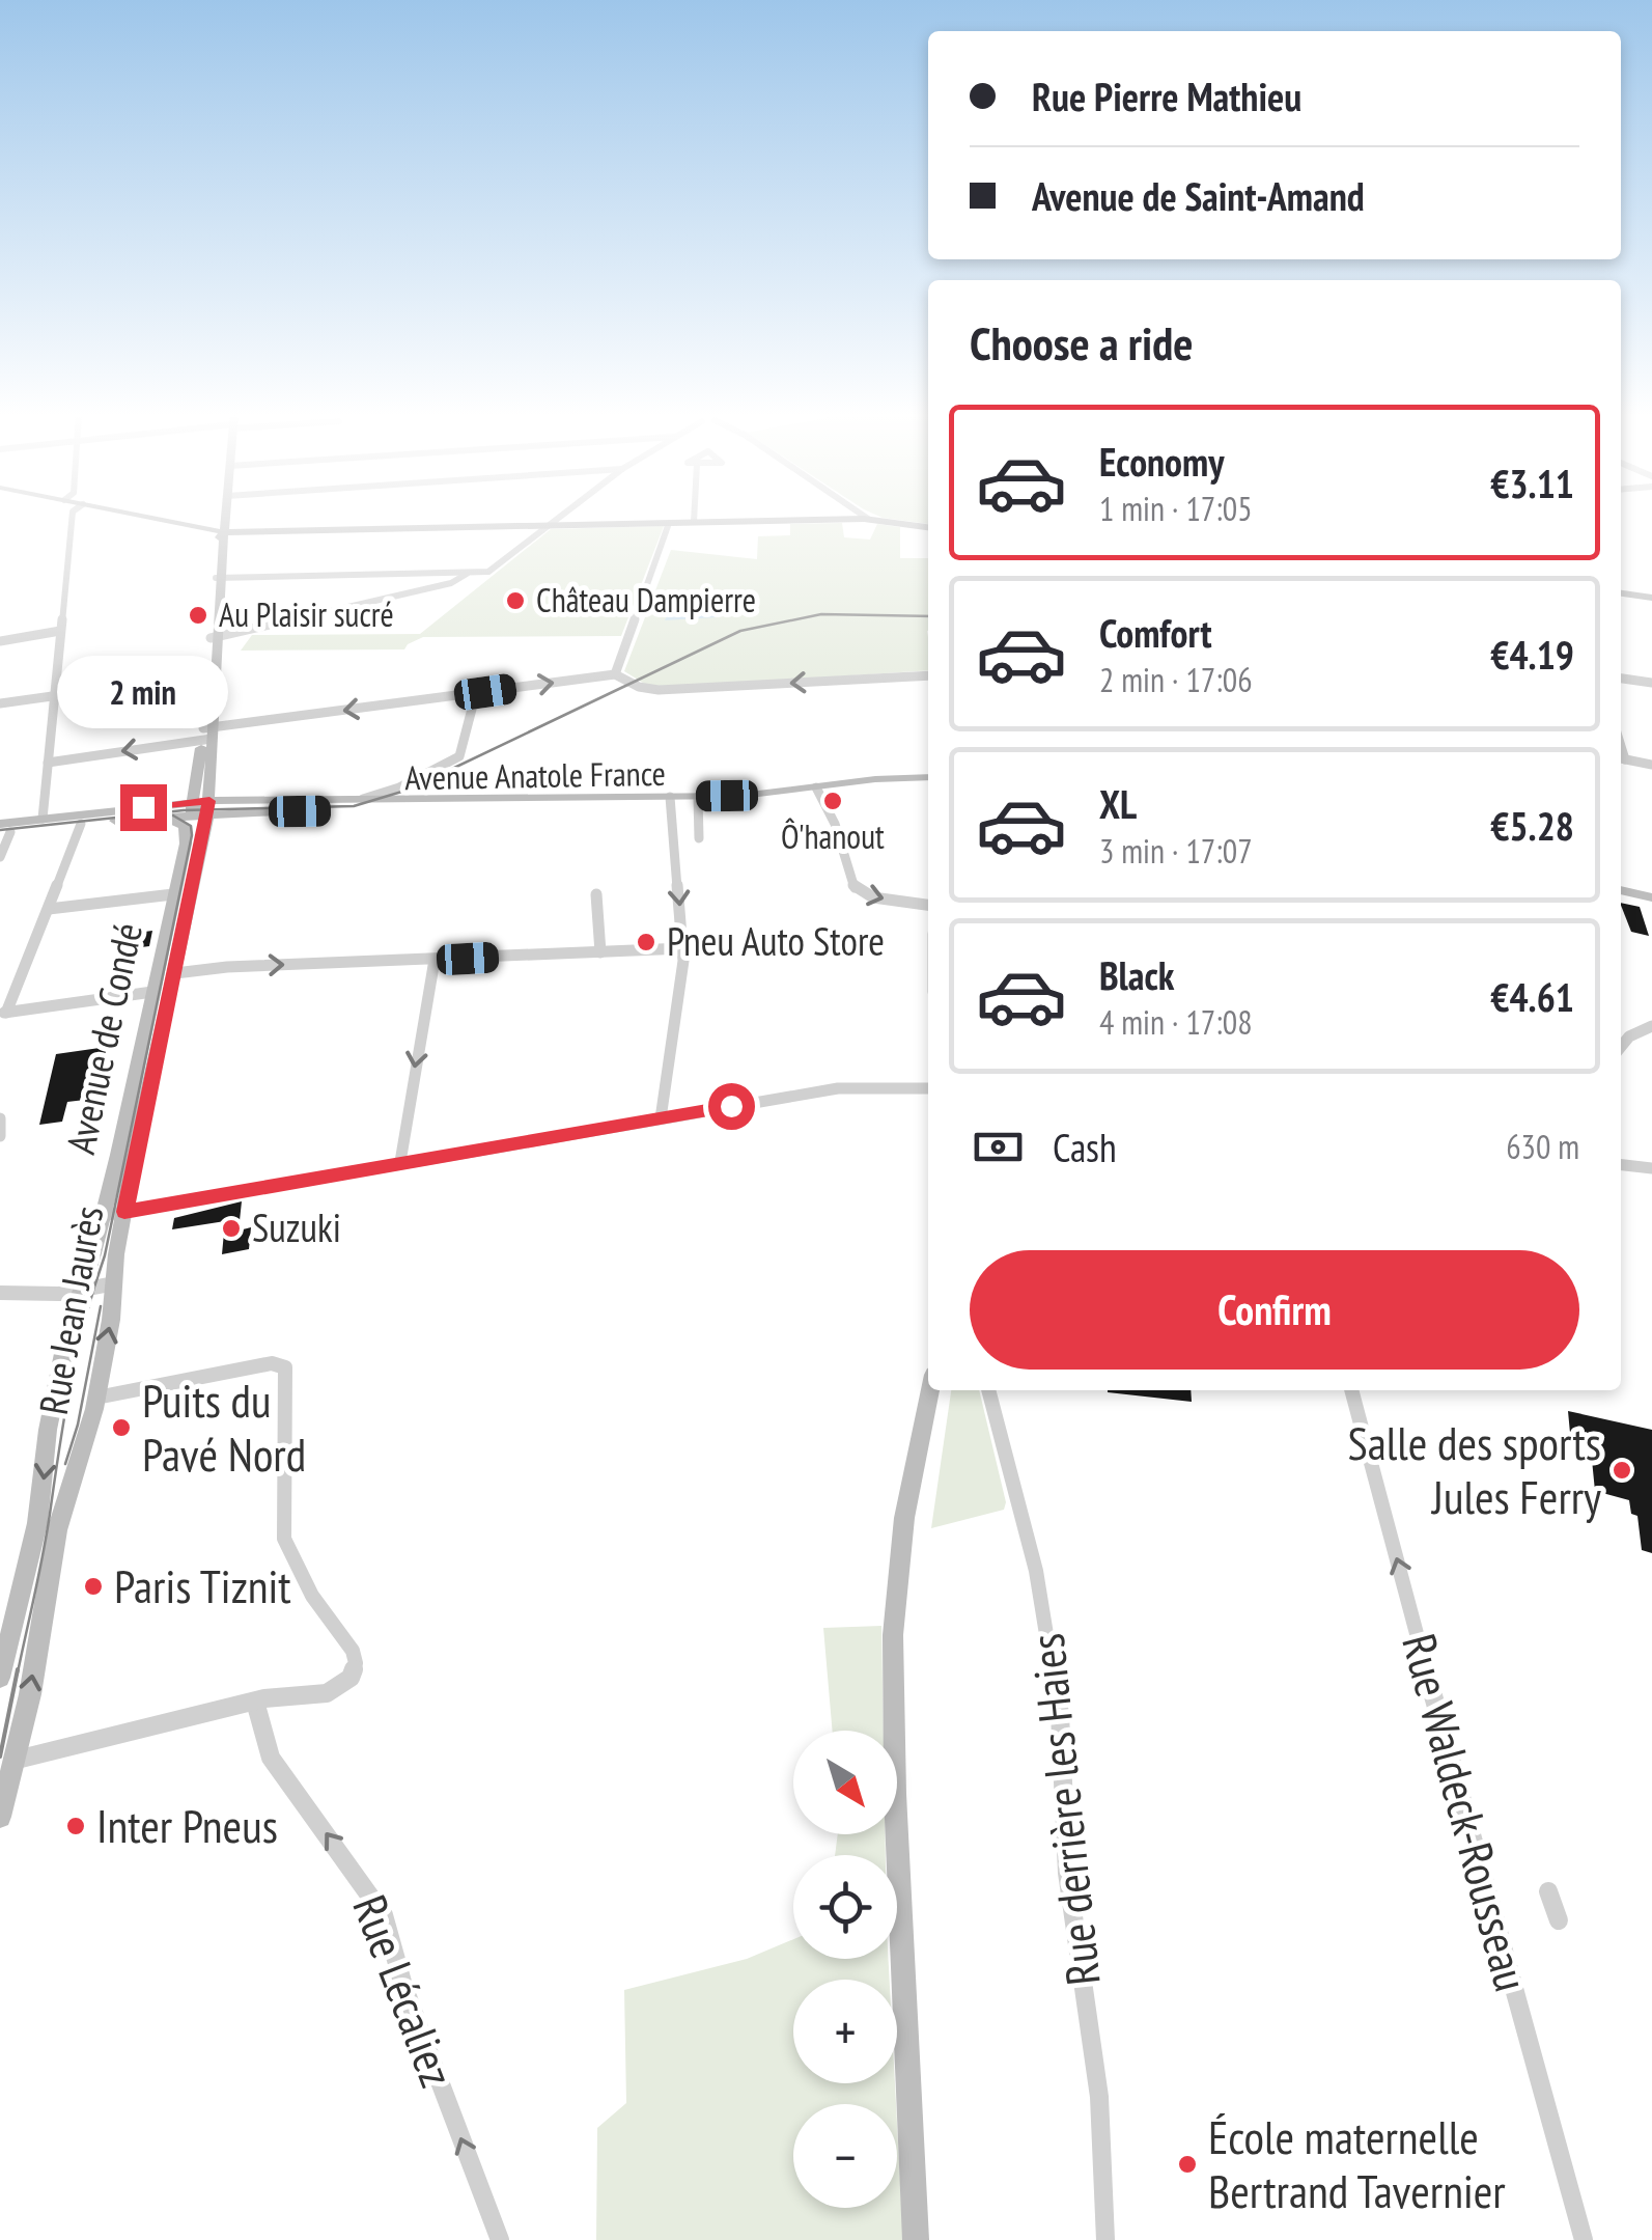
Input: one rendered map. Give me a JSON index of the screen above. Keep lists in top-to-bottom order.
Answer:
{
  "streets": {
    "main road": ["Avenue Anatole France", "Avenue de Condé", "Rue Jean Jaurès"],
    "street": ["Rue derrière les Haies", "Rue Waldeck-Rousseau", "Rue Lécaliez"]
  },
  "crossings": [
    ["Avenue Anatole France", "Avenue de Condé"],
    ["Avenue Anatole France", "Rue Jean Jaurès"],
    ["Avenue de Condé", "Rue Jean Jaurès"]
  ],
  "one_way": [
    "Avenue de Condé",
    "Rue Jean Jaurès",
    "Rue Waldeck-Rousseau",
    "Rue Lécaliez"
  ],
  "places": [
    "Château Dampierre",
    "Au Plaisir sucré",
    "Ô'hanout",
    "Pneu Auto Store",
    "Suzuki",
    "Puits du Pavé Nord",
    "Salle des sports Jules Ferry",
    "Paris Tiznit",
    "Inter Pneus",
    "École maternelle Bertrand Tavernier"
  ],
  "north": "bottom right",
  "page": {
    "banner": ["Rue Pierre Mathieu", "Avenue de Saint-Amand"],
    "heading": "Choose a ride",
    "list": [
      {
        "name": "Economy",
        "note": "1 min · 17:05",
        "value": "€3.11"
      },
      {
        "name": "Comfort",
        "note": "2 min · 17:06",
        "value": "€4.19"
      },
      {
        "name": "XL",
        "note": "3 min · 17:07",
        "value": "€5.28"
      },
      {
        "name": "Black",
        "note": "4 min · 17:08",
        "value": "€4.61"
      }
    ],
    "bubble": "2 min",
    "pay": ["Cash", "630 m"],
    "buttons": "Confirm",
    "map_buttons": ["+", "−"]
  }
}
